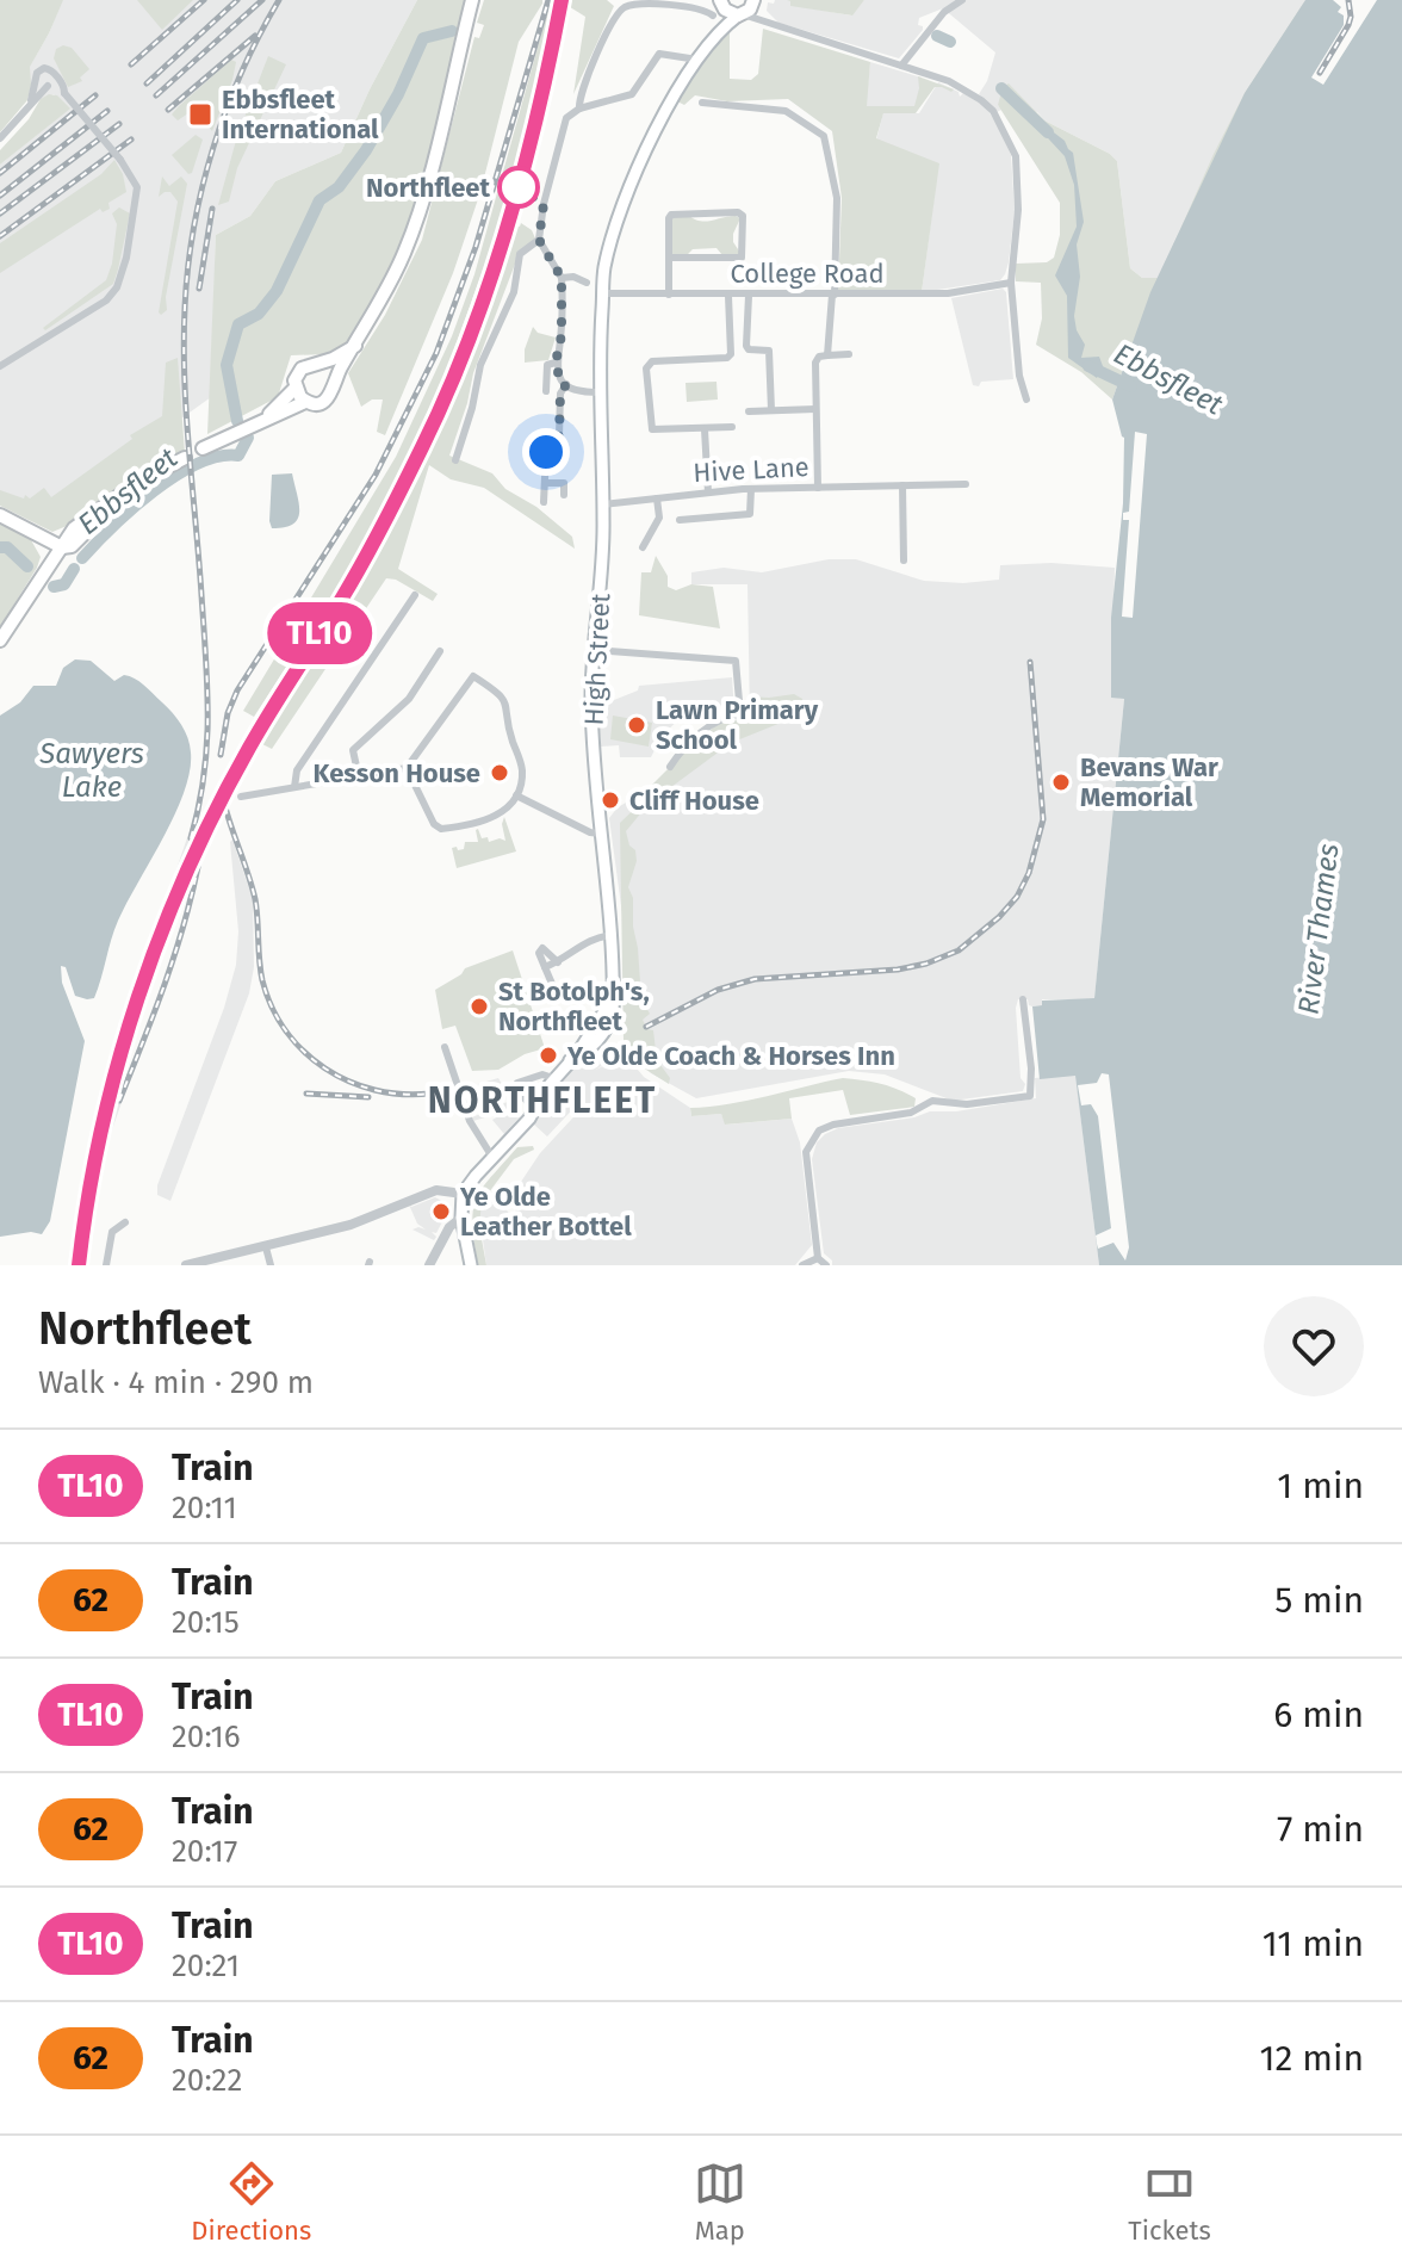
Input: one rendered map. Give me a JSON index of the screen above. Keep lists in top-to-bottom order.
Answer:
{
  "streets": {
    "main road": ["High Street"],
    "street": ["College Road", "Hive Lane"]
  },
  "crossings": [
    ["College Road", "High Street"],
    ["Hive Lane", "High Street"]
  ],
  "districts": ["NORTHFLEET"],
  "water": ["Ebbsfleet", "Sawyers Lake", "River Thames"],
  "places": {
    "transit": ["Ebbsfleet International"],
    "other": [
      "Northfleet",
      "Lawn Primary School",
      "Kesson House",
      "Bevans War Memorial",
      "Cliff House",
      "St Botolph's, Northfleet",
      "Ye Olde Coach & Horses Inn",
      "Ye Olde Leather Bottel"
    ]
  },
  "page": {
    "on_map": "TL10",
    "heading": ["Northfleet", "Walk · 4 min · 290 m"],
    "list": [
      {
        "mark": "TL10",
        "name": "Train",
        "note": "20:11",
        "value": "1 min"
      },
      {
        "mark": "62",
        "name": "Train",
        "note": "20:15",
        "value": "5 min"
      },
      {
        "mark": "TL10",
        "name": "Train",
        "note": "20:16",
        "value": "6 min"
      },
      {
        "mark": "62",
        "name": "Train",
        "note": "20:17",
        "value": "7 min"
      },
      {
        "mark": "TL10",
        "name": "Train",
        "note": "20:21",
        "value": "11 min"
      },
      {
        "mark": "62",
        "name": "Train",
        "note": "20:22",
        "value": "12 min"
      }
    ],
    "tabs": ["Directions", "Map", "Tickets"]
  }
}
